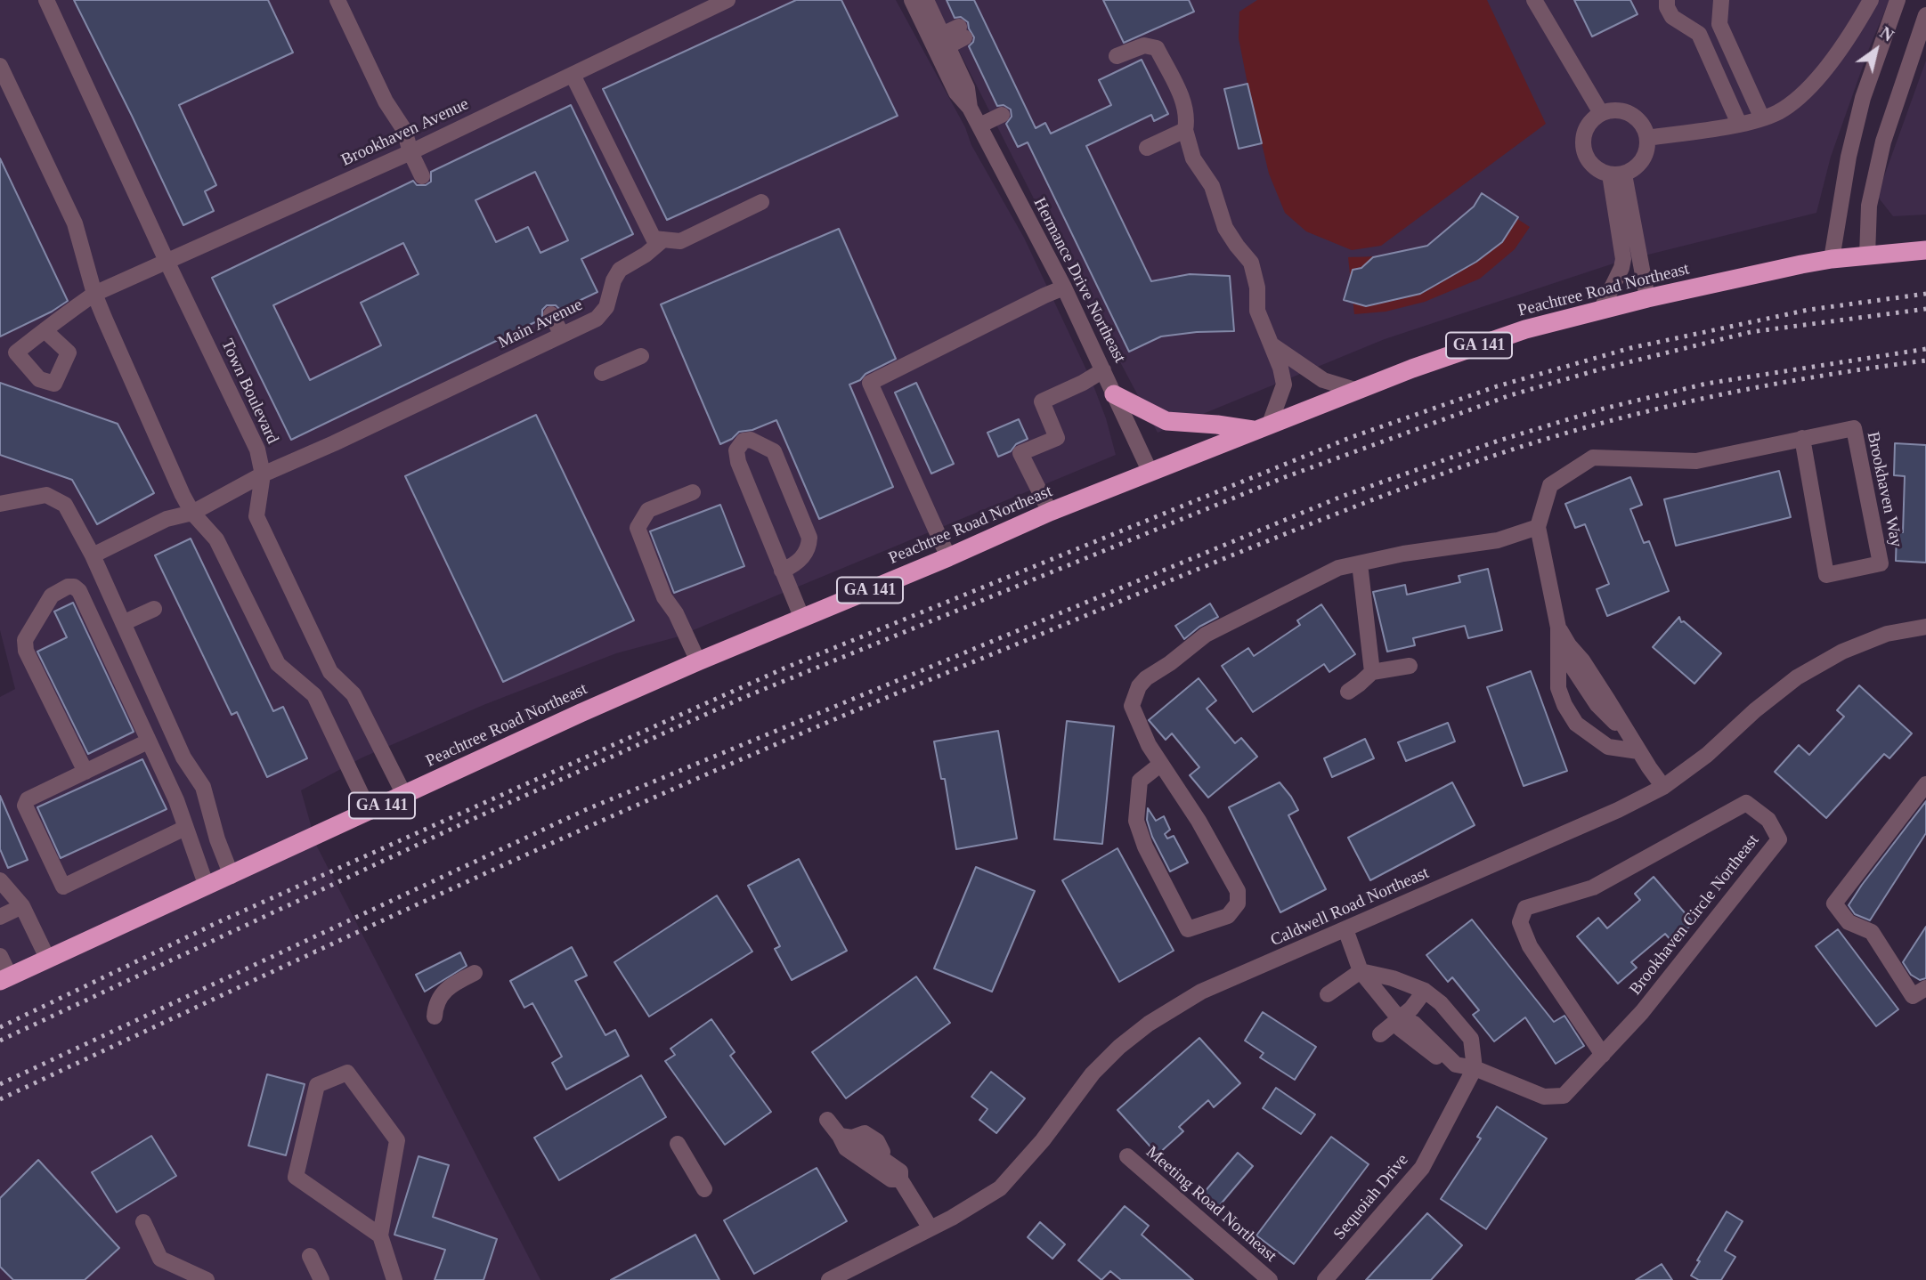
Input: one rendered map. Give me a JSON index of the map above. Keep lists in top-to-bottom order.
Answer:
{
  "streets": {
    "highway": ["Peachtree Road Northeast", "GA 141"],
    "street": [
      "Brookhaven Avenue",
      "Hermance Drive Northeast",
      "Main Avenue",
      "Town Boulevard",
      "Brookhaven Way",
      "Caldwell Road Northeast",
      "Brookhaven Circle Northeast",
      "Sequoiah Drive",
      "Meeting Road Northeast"
    ]
  },
  "crossings": [
    ["Brookhaven Avenue", "Town Boulevard"],
    ["Hermance Drive Northeast", "Peachtree Road Northeast"],
    ["Peachtree Road Northeast", "Town Boulevard"],
    ["Main Avenue", "Town Boulevard"],
    ["Brookhaven Way", "Caldwell Road Northeast"],
    ["Brookhaven Circle Northeast", "Sequoiah Drive"]
  ],
  "north": "top right"
}
